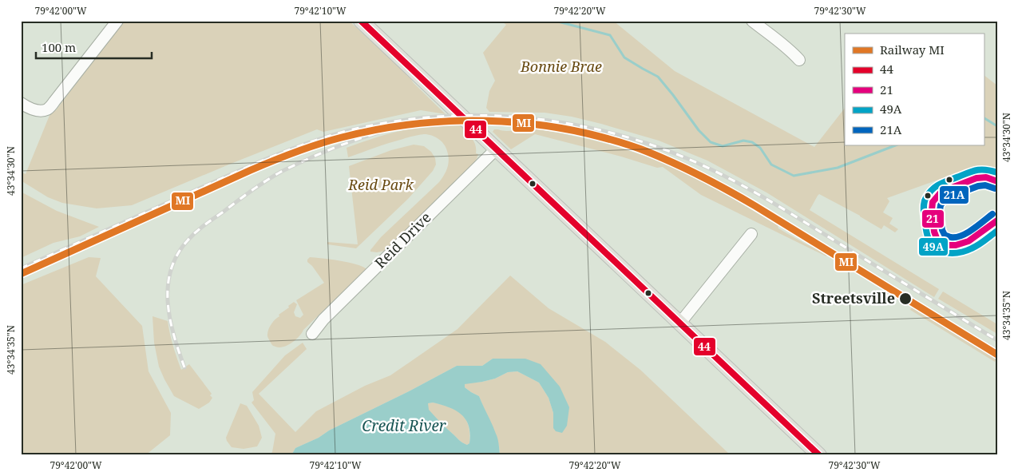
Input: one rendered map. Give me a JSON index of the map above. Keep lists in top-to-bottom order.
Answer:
{
  "streets": {
    "street": ["Reid Drive"]
  },
  "water": ["Credit River"],
  "parks": ["Bonnie Brae", "Reid Park"],
  "places": ["Streetsville"],
  "lines": [
    "transit line 44",
    "rail line MI",
    "transit line 49A",
    "transit line 21",
    "transit line 21A"
  ],
  "legend": [
    "Railway MI",
    "44",
    "21",
    "49A",
    "21A"
  ],
  "scale_bar": "100 m",
  "coordinates": [
    "79°42'00\"W",
    "79°42'10\"W",
    "79°42'20\"W",
    "79°42'30\"W",
    "43°34'30\"N",
    "43°34'35\"N"
  ]
}
